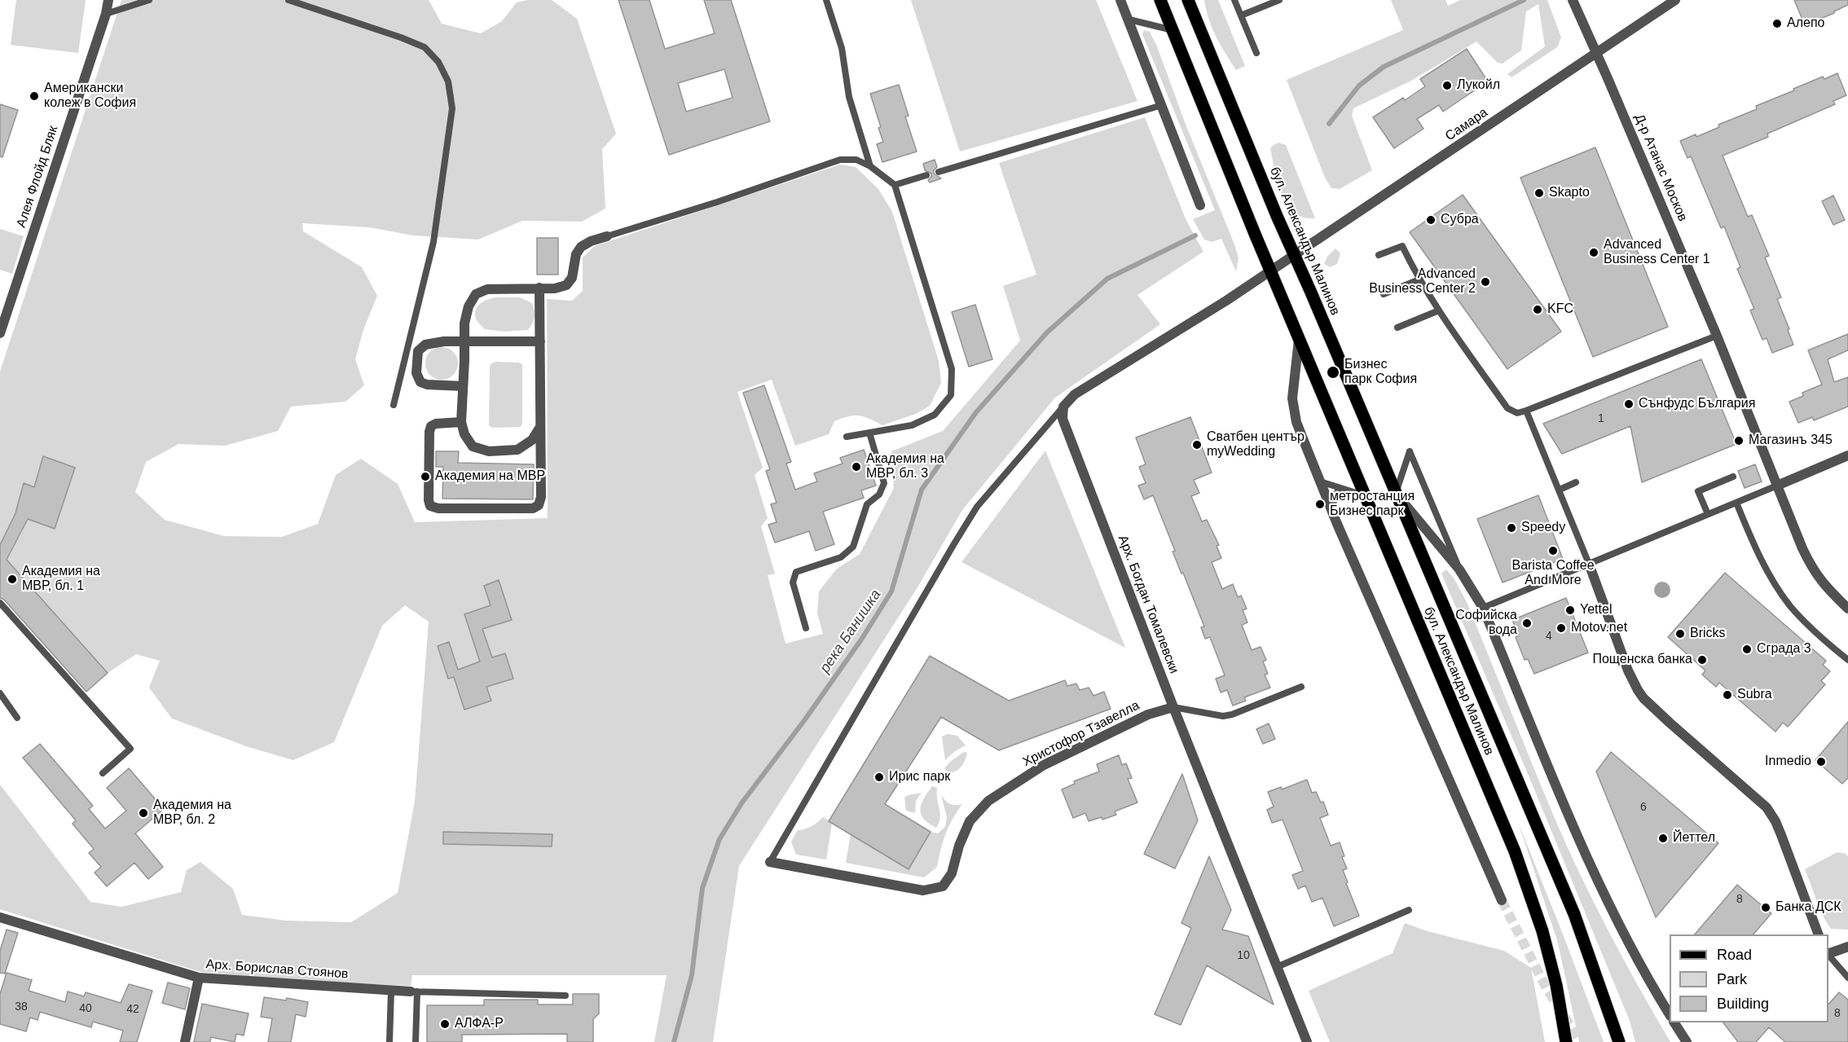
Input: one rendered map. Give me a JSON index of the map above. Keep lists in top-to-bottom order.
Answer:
{
  "streets": {
    "main road": ["бул. Александър Малинов"],
    "street": [
      "Самара",
      "Д-р Атанас Москов",
      "Алея Флойд Бляк",
      "Арх. Богдан Томалевски",
      "Христофор Тзавелла",
      "Арх. Борислав Стоянов"
    ]
  },
  "crossings": [
    ["Самара", "Д-р Атанас Москов"],
    ["Самара", "бул. Александър Малинов"],
    ["Арх. Богдан Томалевски", "Христофор Тзавелла"]
  ],
  "water": ["река Банишка"],
  "places": [
    "Алепо",
    "Лукойл",
    "Американски колеж в София",
    "Skapto",
    "Субра",
    "Advanced Business Center 1",
    "Advanced Business Center 2",
    "KFC",
    "Бизнес парк София",
    "Сънфудс България",
    "Магазинъ 345",
    "Сватбен център myWedding",
    "Академия на МВР, бл. 3",
    "Академия на МВР",
    "метростанция Бизнес парк",
    "Speedy",
    "Barista Coffee And More",
    "Академия на МВР, бл. 1",
    "Yettel",
    "Софийска вода",
    "Motov.net",
    "Bricks",
    "Сграда 3",
    "Пощенска банка",
    "Subra",
    "Inmedio",
    "Ирис парк",
    "Академия на МВР, бл. 2",
    "Йеттел",
    "Банка ДСК",
    "АЛФА-Р"
  ],
  "house_numbers": [
    "1",
    "4",
    "6",
    "8",
    "10",
    "38",
    "40",
    "42",
    "8"
  ],
  "legend": ["Road", "Park", "Building"]
}
